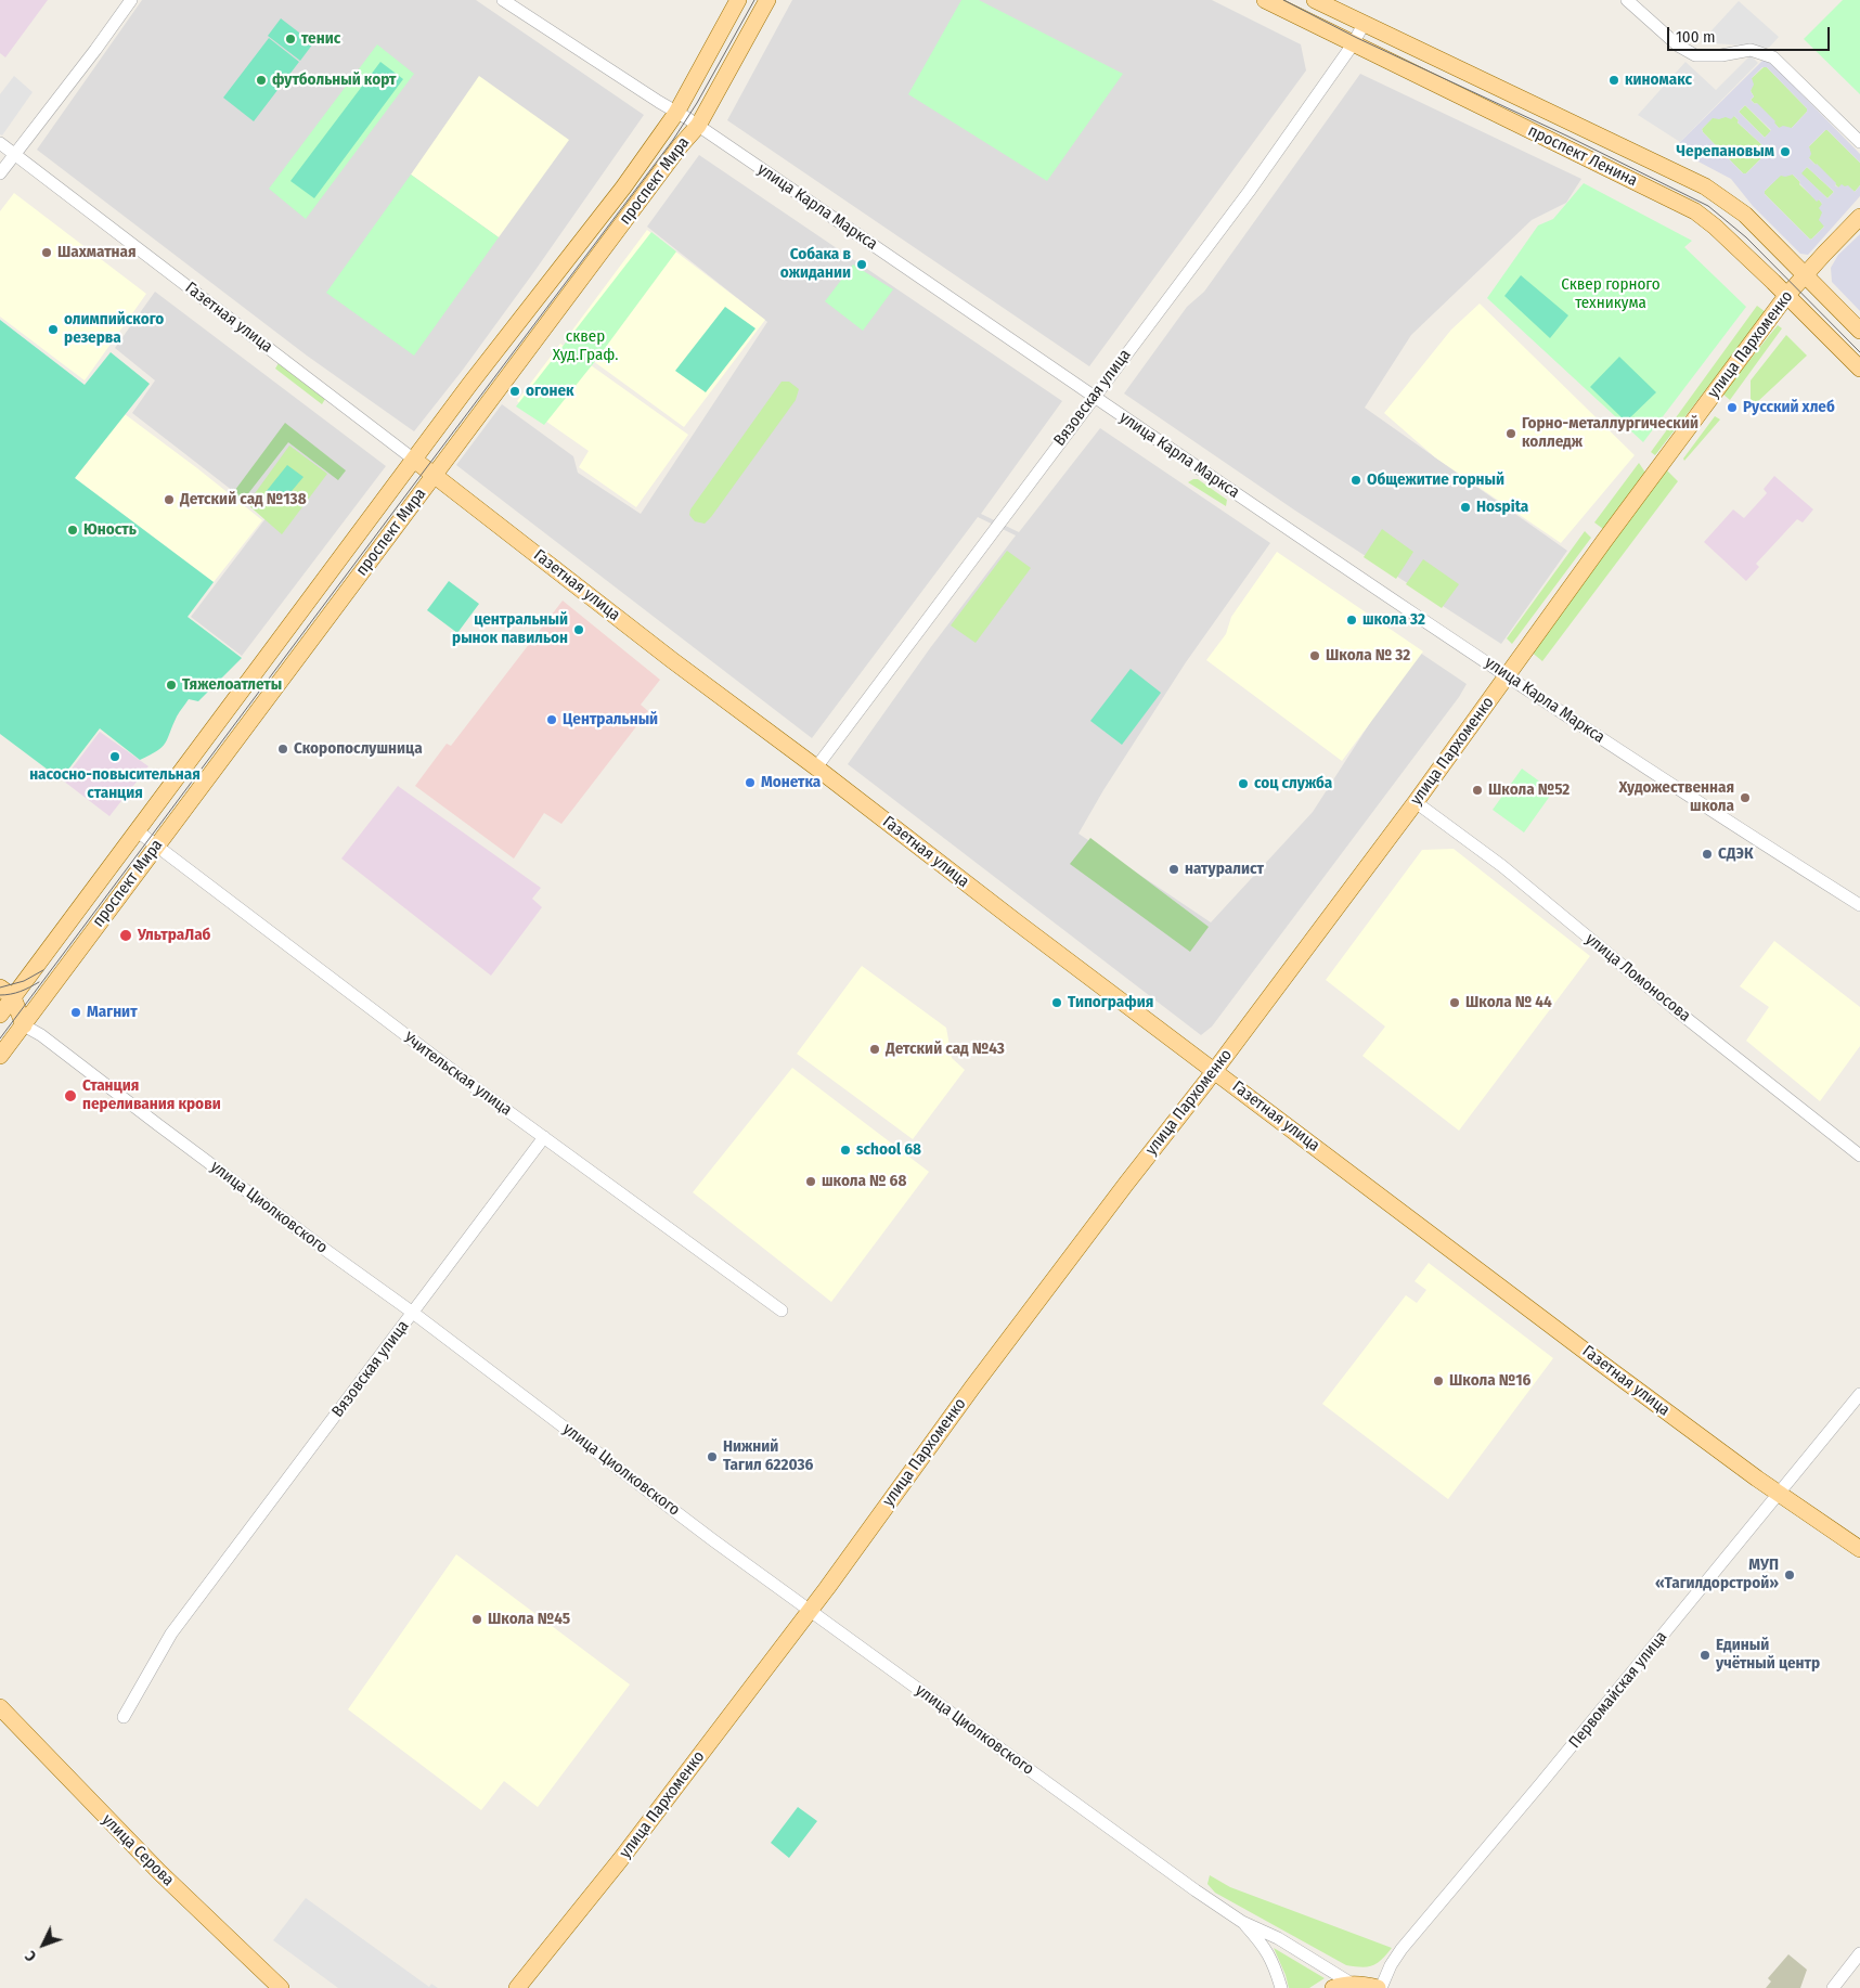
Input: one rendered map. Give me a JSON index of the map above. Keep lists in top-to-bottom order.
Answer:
{
  "streets": {
    "main road": [
      "проспект Ленина",
      "проспект Мира",
      "Газетная улица",
      "улица Пархоменко",
      "улица Циолковского",
      "улица Серова"
    ],
    "street": [
      "улица Карла Маркса",
      "Вязовская улица",
      "улица Ломоносова",
      "Учительская улица",
      "Первомайская улица"
    ]
  },
  "crossings": [
    ["проспект Ленина", "улица Пархоменко"],
    ["проспект Ленина", "Вязовская улица"],
    ["проспект Мира", "улица Карла Маркса"],
    ["проспект Мира", "Газетная улица"],
    ["проспект Мира", "Учительская улица"],
    ["проспект Мира", "улица Циолковского"],
    ["улица Карла Маркса", "улица Пархоменко"],
    ["улица Карла Маркса", "Вязовская улица"],
    ["Газетная улица", "улица Пархоменко"],
    ["Газетная улица", "Вязовская улица"],
    ["Газетная улица", "Первомайская улица"],
    ["улица Пархоменко", "улица Ломоносова"],
    ["улица Пархоменко", "улица Циолковского"],
    ["Вязовская улица", "Учительская улица"],
    ["Вязовская улица", "улица Циолковского"]
  ],
  "parks": ["Сквер горного техникума", "сквер Худ.Граф."],
  "places": [
    "тенис",
    "футбольный корт",
    "киномакс",
    "Черепановым",
    "Шахматная",
    "Собака в ожидании",
    "олимпийского резерва",
    "огонек",
    "Русский хлеб",
    "Горно-металлургический колледж",
    "Общежитие горный",
    "Детский сад №138",
    "Hospita",
    "Юность",
    "школа 32",
    "центральный рынок павильон",
    "Школа № 32",
    "Тяжелоатлеты",
    "Центральный",
    "Скоропослушница",
    "насосно-повысительная станция",
    "Монетка",
    "соц служба",
    "Школа №52",
    "Художественная школа",
    "СДЭК",
    "натуралист",
    "УльтраЛаб",
    "Типография",
    "Школа № 44",
    "Магнит",
    "Детский сад №43",
    "Станция переливания крови",
    "school 68",
    "школа № 68",
    "Школа №16",
    "Нижний Тагил 622036",
    "МУП «Тагилдорстрой»",
    "Школа №45",
    "Единый учётный центр"
  ],
  "scale_bar": "100 m",
  "north": "bottom left"
}
